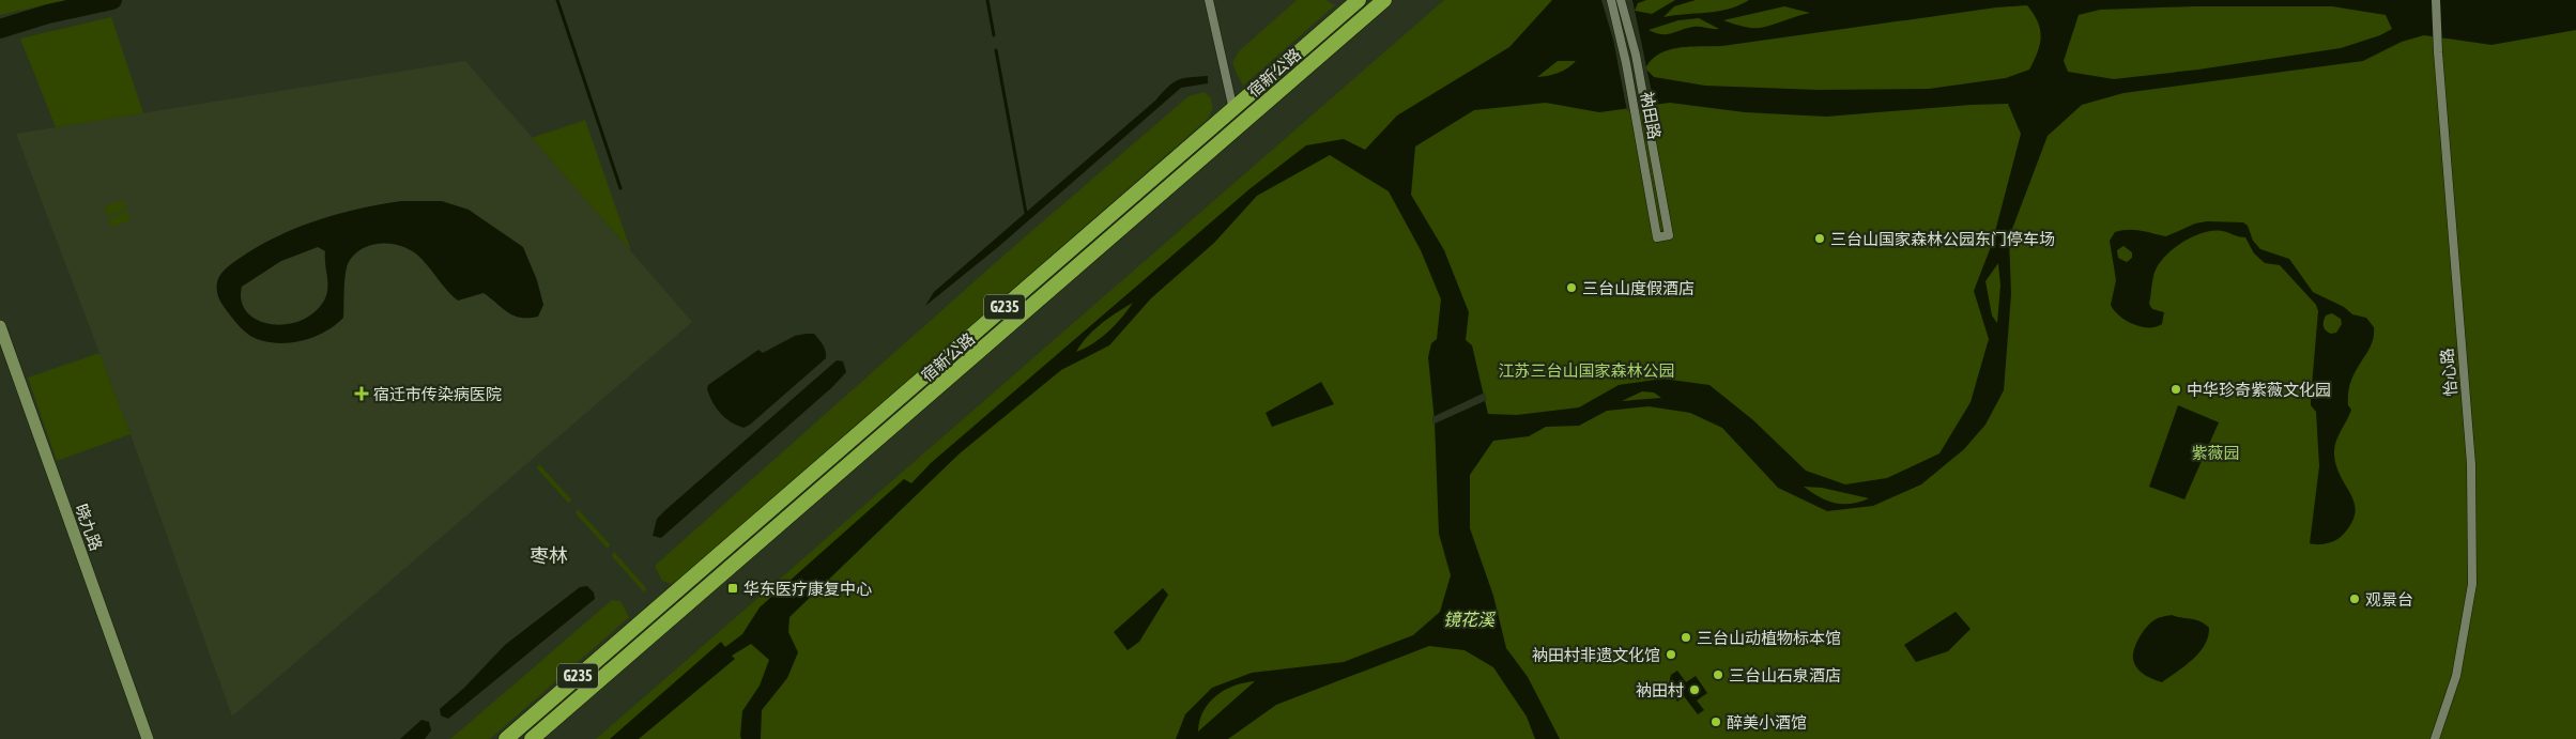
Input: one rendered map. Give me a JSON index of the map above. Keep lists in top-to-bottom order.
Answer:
{
  "streets": {
    "highway": ["宿新公路", "G235"],
    "street": ["衲田路", "怡心路", "晓九路"]
  },
  "districts": ["枣林"],
  "water": ["镜花溪"],
  "parks": ["江苏三台山国家森林公园", "紫薇园"],
  "places": {
    "other": [
      "三台山国家森林公园东门停车场",
      "三台山度假酒店",
      "中华珍奇紫薇文化园",
      "观景台",
      "三台山动植物标本馆",
      "衲田村非遗文化馆",
      "三台山石泉酒店",
      "衲田村",
      "醉美小酒馆"
    ],
    "health": ["宿迁市传染病医院"],
    "transit": ["华东医疗康复中心"]
  }
}
